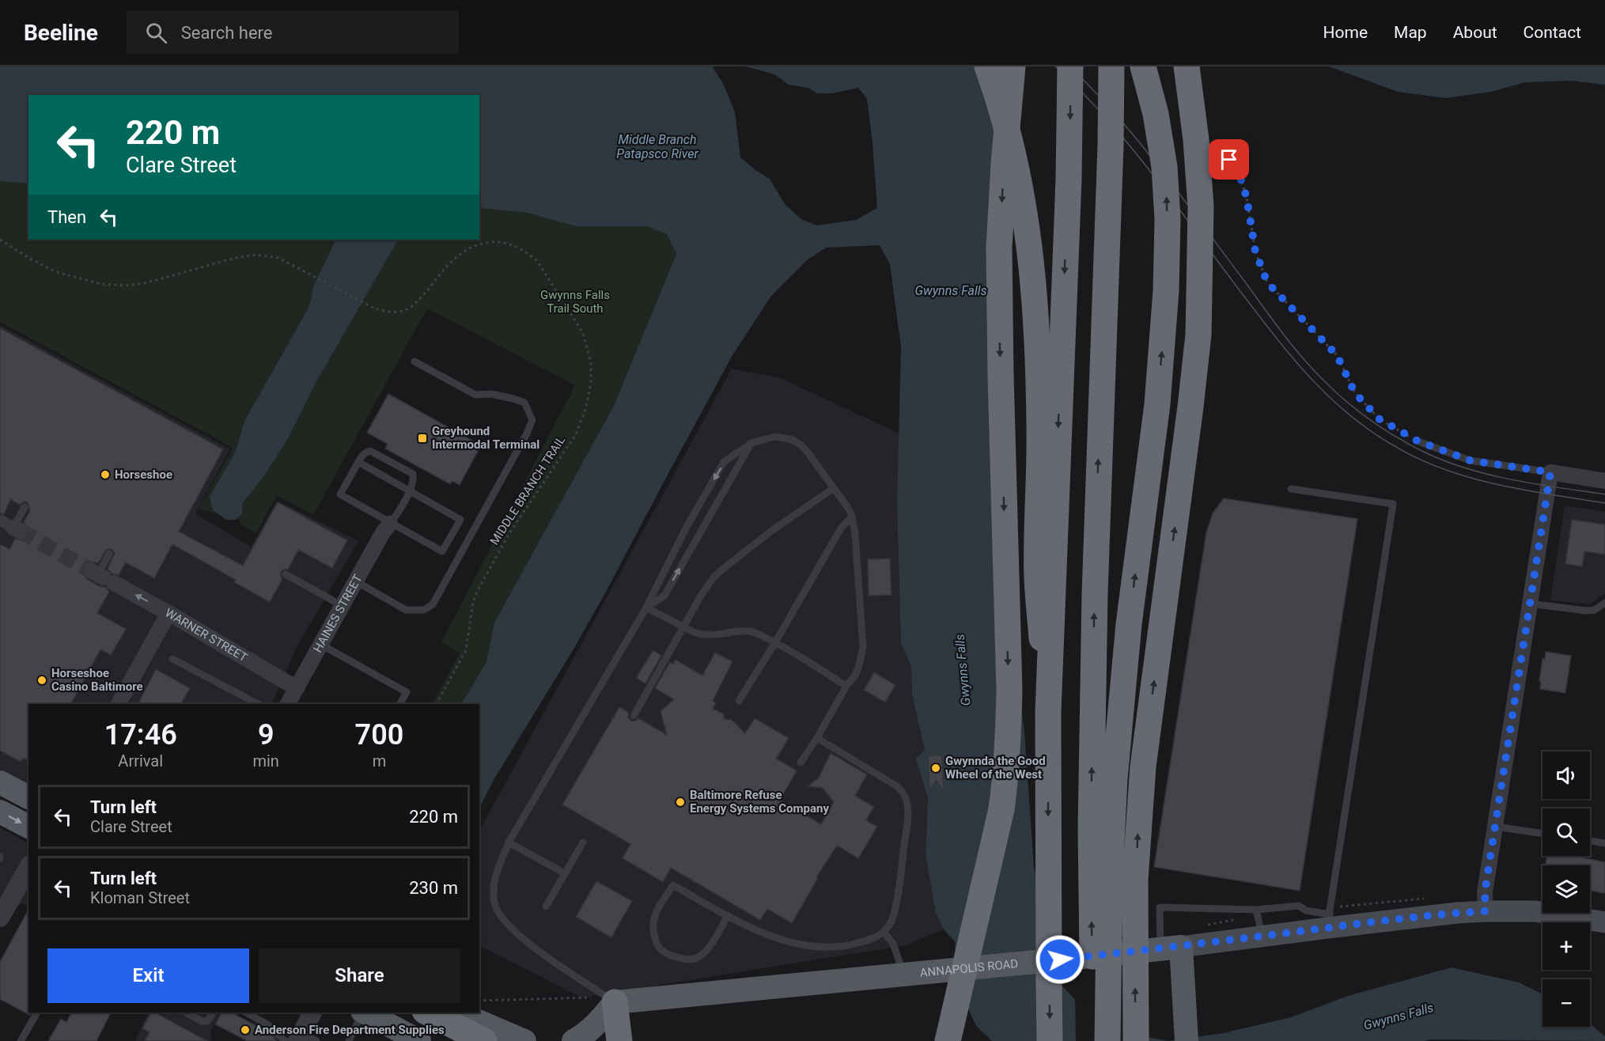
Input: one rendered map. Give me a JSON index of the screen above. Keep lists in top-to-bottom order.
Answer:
{
  "streets": {
    "main road": ["ANNAPOLIS ROAD"],
    "street": ["HAINES STREET", "WARNER STREET"],
    "path": ["MIDDLE BRANCH TRAIL"]
  },
  "crossings": [
    ["HAINES STREET", "WARNER STREET"]
  ],
  "water": ["Middle Branch Patapsco River", "Gwynns Falls"],
  "parks": ["Gwynns Falls Trail South"],
  "places": {
    "transit": ["Greyhound Intermodal Terminal"],
    "other": [
      "Horseshoe",
      "Horseshoe Casino Baltimore",
      "Gwynnda the Good Wheel of the West",
      "Baltimore Refuse Energy Systems Company",
      "Anderson Fire Department Supplies"
    ]
  },
  "page": {
    "header": "Beeline",
    "search": "Search here",
    "nav": [
      "Home",
      "Map",
      "About",
      "Contact"
    ],
    "turn": ["220 m", "Clare Street"],
    "then": "Then",
    "eta": [
      "17:46",
      "Arrival",
      "9",
      "min",
      "700",
      "m"
    ],
    "map_buttons": ["+", "−"],
    "list": [
      {
        "name": "Turn left",
        "note": "Clare Street",
        "value": "220 m"
      },
      {
        "name": "Turn left",
        "note": "Kloman Street",
        "value": "230 m"
      }
    ],
    "buttons": ["Exit", "Share"]
  }
}
